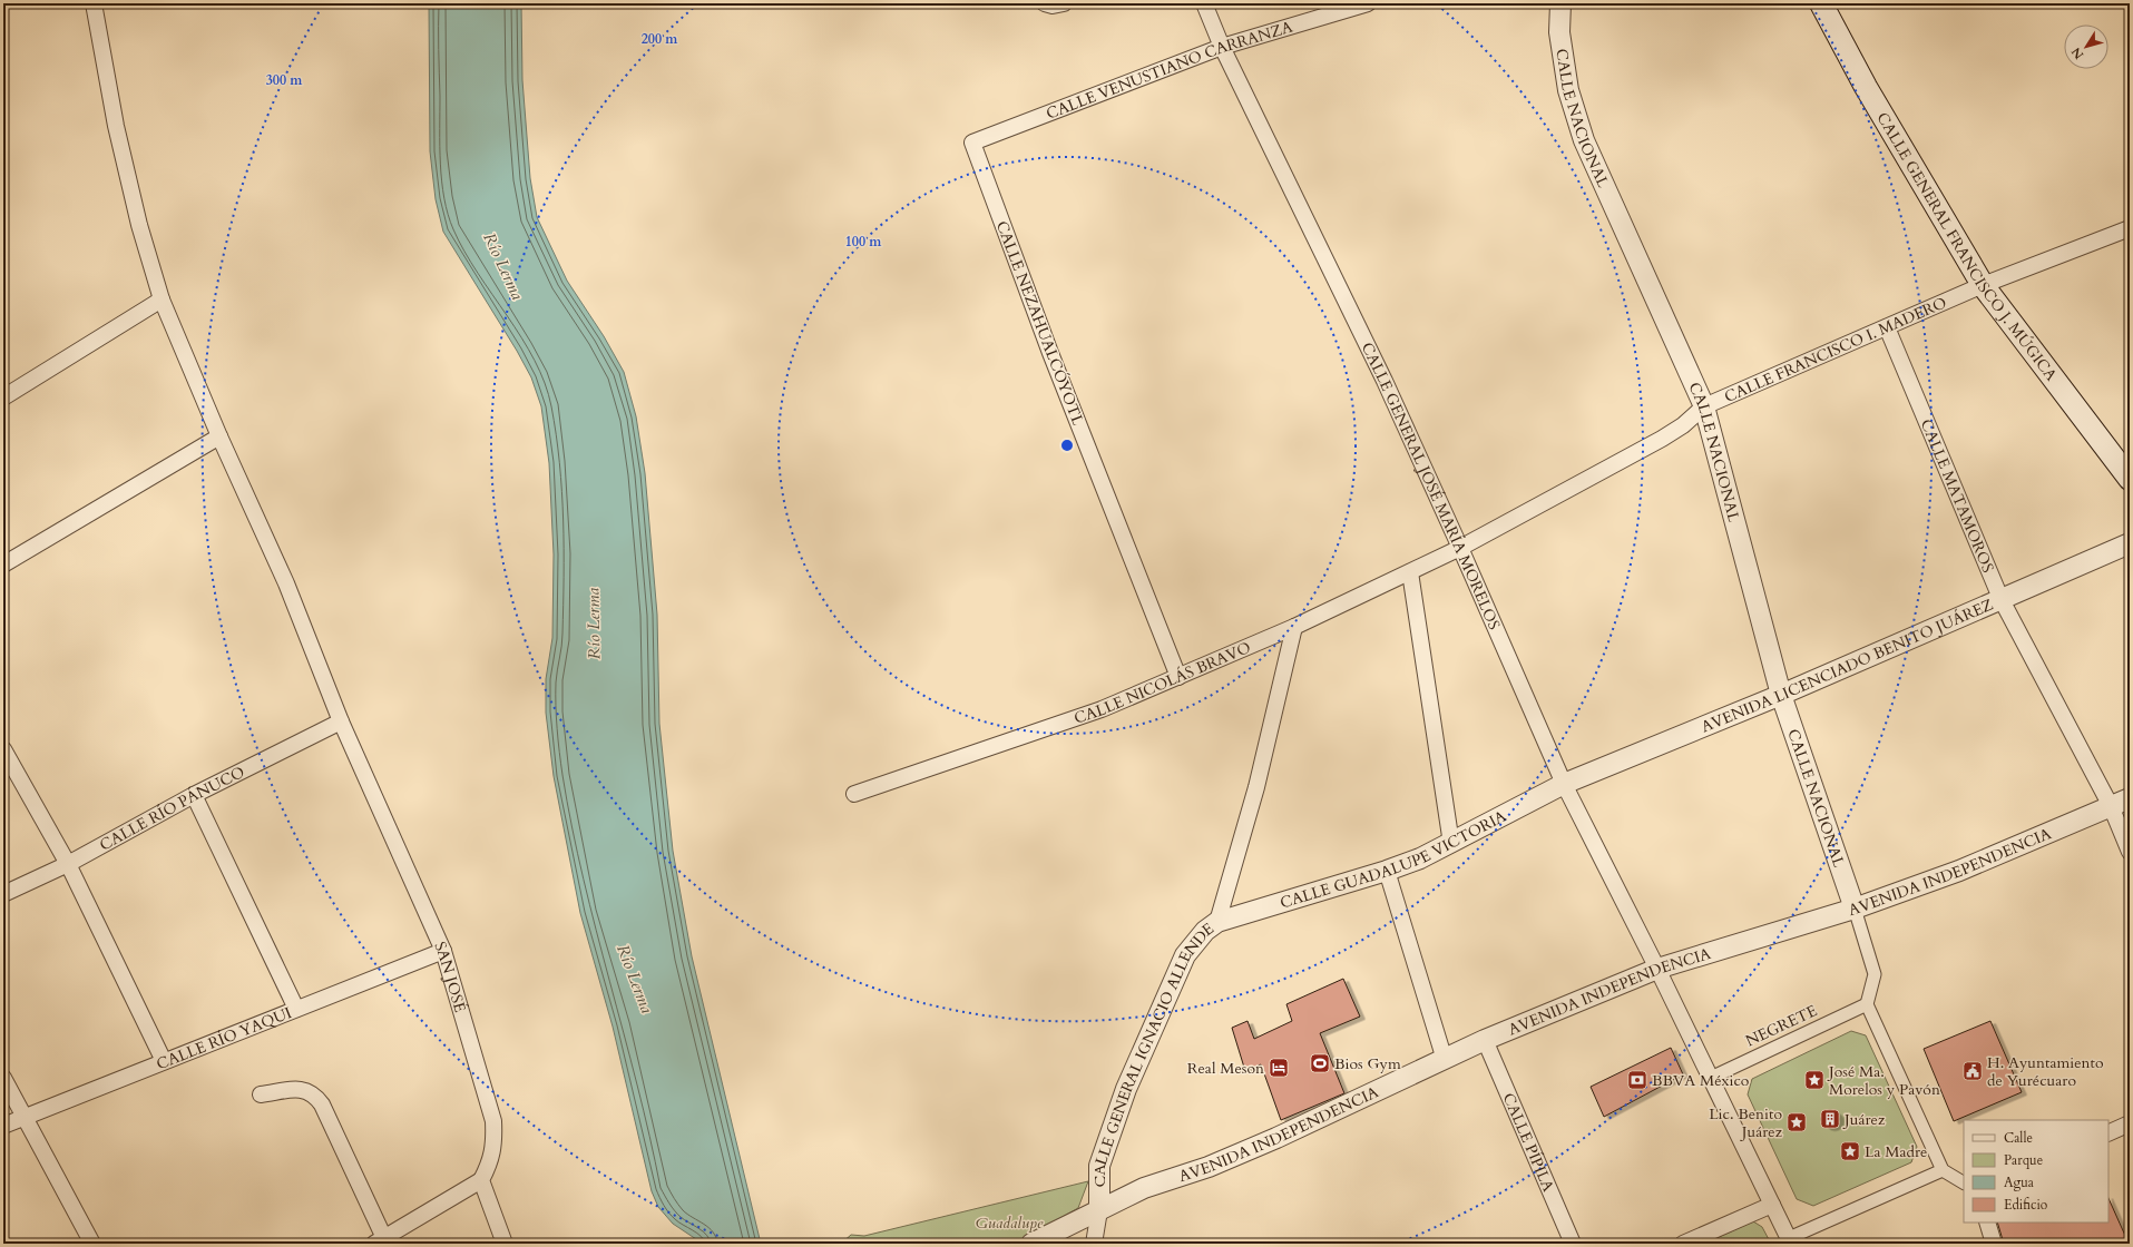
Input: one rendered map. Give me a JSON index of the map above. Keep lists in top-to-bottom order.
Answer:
{
  "streets": {
    "main road": ["CALLE GENERAL FRANCISCO J. MÚGICA"],
    "street": [
      "CALLE VENUSTIANO CARRANZA",
      "CALLE NACIONAL",
      "CALLE NEZAHUALCÓYOTL",
      "CALLE FRANCISCO I. MADERO",
      "CALLE GENERAL JOSÉ MARÍA MORELOS",
      "CALLE MATAMOROS",
      "AVENIDA LICENCIADO BENITO JUÁREZ",
      "CALLE NICOLÁS BRAVO",
      "CALLE RÍO PÁNUCO",
      "CALLE GUADALUPE VICTORIA",
      "AVENIDA INDEPENDENCIA",
      "SAN JOSÉ",
      "NEGRETE",
      "CALLE RÍO YAQUI",
      "CALLE GENERAL IGNACIO ALLENDE",
      "CALLE PÍPILA"
    ]
  },
  "crossings": [
    ["CALLE VENUSTIANO CARRANZA", "CALLE NEZAHUALCÓYOTL"],
    ["CALLE VENUSTIANO CARRANZA", "CALLE GENERAL JOSÉ MARÍA MORELOS"],
    ["CALLE NACIONAL", "CALLE FRANCISCO I. MADERO"],
    ["CALLE NACIONAL", "AVENIDA LICENCIADO BENITO JUÁREZ"],
    ["CALLE NACIONAL", "AVENIDA INDEPENDENCIA"],
    ["CALLE GENERAL FRANCISCO J. MÚGICA", "CALLE FRANCISCO I. MADERO"],
    ["CALLE NEZAHUALCÓYOTL", "CALLE NICOLÁS BRAVO"],
    ["CALLE FRANCISCO I. MADERO", "CALLE GENERAL JOSÉ MARÍA MORELOS"],
    ["CALLE FRANCISCO I. MADERO", "CALLE MATAMOROS"],
    ["CALLE FRANCISCO I. MADERO", "CALLE NICOLÁS BRAVO"],
    ["CALLE GENERAL JOSÉ MARÍA MORELOS", "AVENIDA LICENCIADO BENITO JUÁREZ"],
    ["CALLE GENERAL JOSÉ MARÍA MORELOS", "CALLE NICOLÁS BRAVO"],
    ["CALLE GENERAL JOSÉ MARÍA MORELOS", "CALLE GUADALUPE VICTORIA"],
    ["CALLE GENERAL JOSÉ MARÍA MORELOS", "AVENIDA INDEPENDENCIA"],
    ["CALLE GENERAL JOSÉ MARÍA MORELOS", "NEGRETE"],
    ["CALLE MATAMOROS", "AVENIDA LICENCIADO BENITO JUÁREZ"],
    ["CALLE MATAMOROS", "AVENIDA INDEPENDENCIA"],
    ["AVENIDA LICENCIADO BENITO JUÁREZ", "CALLE GUADALUPE VICTORIA"],
    ["CALLE NICOLÁS BRAVO", "CALLE GENERAL IGNACIO ALLENDE"],
    ["CALLE RÍO PÁNUCO", "SAN JOSÉ"],
    ["CALLE GUADALUPE VICTORIA", "CALLE GENERAL IGNACIO ALLENDE"],
    ["AVENIDA INDEPENDENCIA", "CALLE GENERAL IGNACIO ALLENDE"],
    ["AVENIDA INDEPENDENCIA", "CALLE PÍPILA"],
    ["SAN JOSÉ", "CALLE RÍO YAQUI"]
  ],
  "water": ["Río Lerma"],
  "parks": ["Guadalupe"],
  "places": {
    "sports": ["Bios Gym"],
    "hotel": ["Real Meson"],
    "public building": ["H. Ayuntamiento de Yurécuaro"],
    "bank": ["BBVA México"],
    "place": ["José Ma. Morelos y Pavón", "Lic. Benito Juárez", "La Madre"],
    "building": ["Juárez"]
  },
  "legend": [
    "Calle",
    "Parque",
    "Agua",
    "Edificio"
  ],
  "north": "bottom left",
  "rings": ["200 m", "300 m", "100 m"]
}
